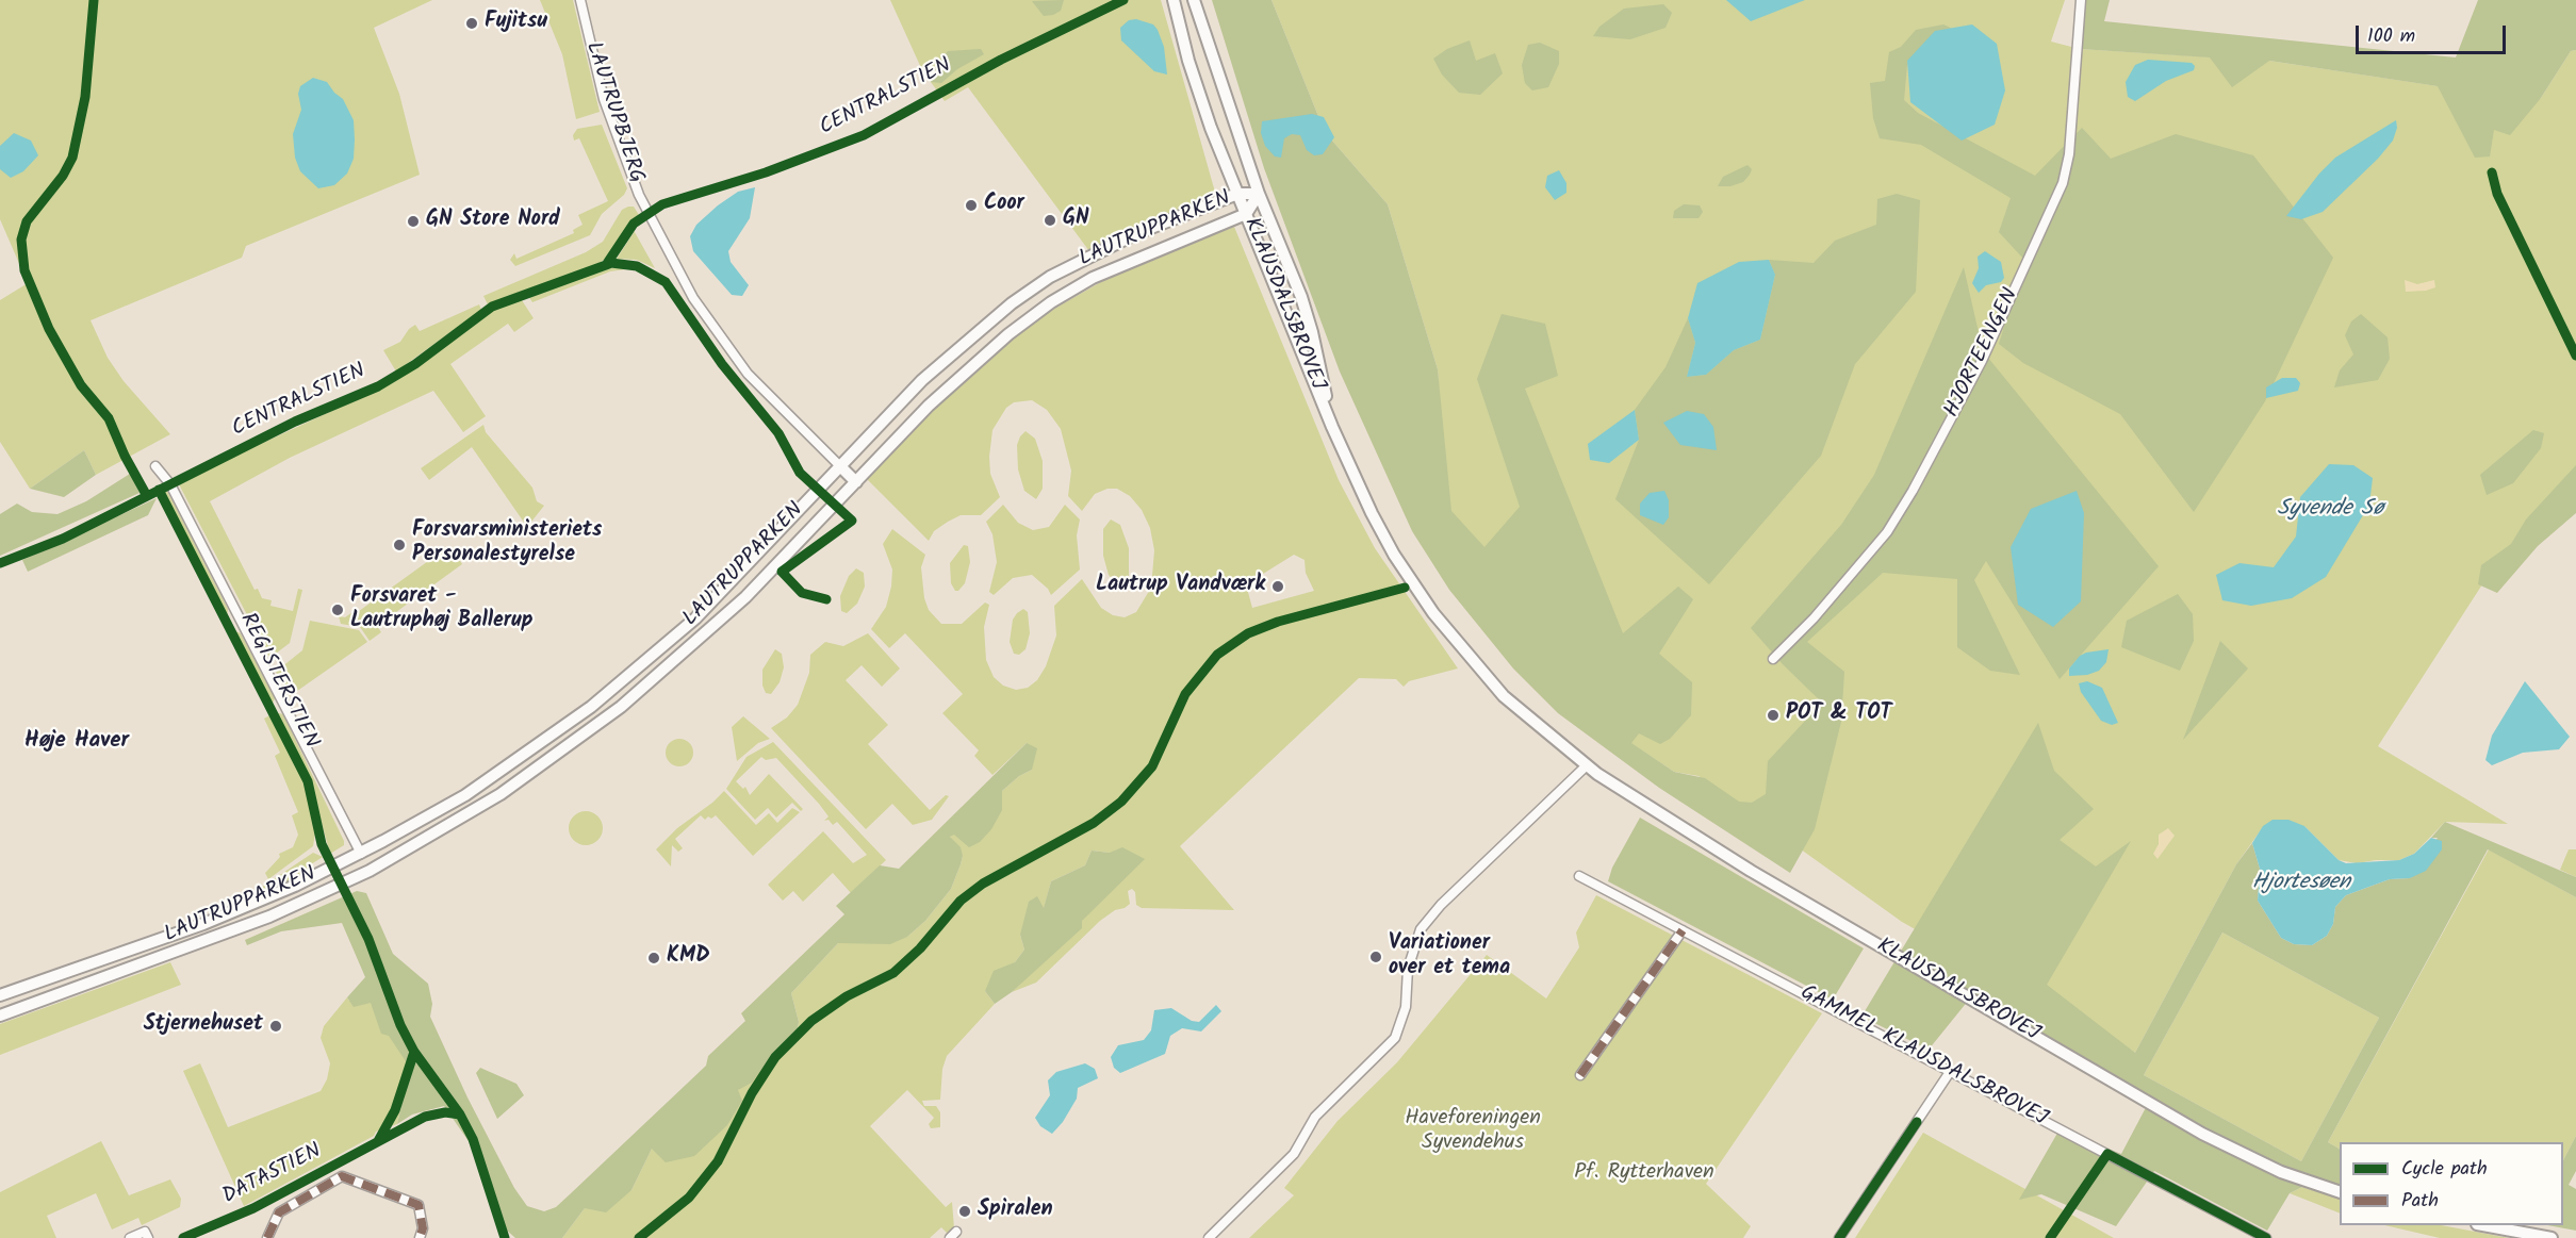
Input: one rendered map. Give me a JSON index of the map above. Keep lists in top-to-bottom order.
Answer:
{
  "streets": {
    "street": [
      "LAUTRUPBJERG",
      "LAUTRUPPARKEN",
      "KLAUSDALSBROVEJ",
      "HJORTEENGEN",
      "GAMMEL KLAUSDALSBROVEJ"
    ],
    "cycle path": ["CENTRALSTIEN", "REGISTERSTIEN", "DATASTIEN"]
  },
  "crossings": [
    ["LAUTRUPBJERG", "LAUTRUPPARKEN"],
    ["LAUTRUPPARKEN", "KLAUSDALSBROVEJ"]
  ],
  "districts": ["Høje Haver"],
  "water": ["Syvende Sø", "Hjortesøen"],
  "parks": ["Haveforeningen Syvendehus", "Pf. Rytterhaven"],
  "places": [
    "Fujitsu",
    "Coor",
    "GN",
    "GN Store Nord",
    "Forsvarsministeriets Personalestyrelse",
    "Lautrup Vandværk",
    "Forsvaret - Lautruphøj Ballerup",
    "POT & TOT",
    "Variationer over et tema",
    "KMD",
    "Stjernehuset",
    "Spiralen"
  ],
  "legend": ["Cycle path", "Path"],
  "scale_bar": "100 m"
}
